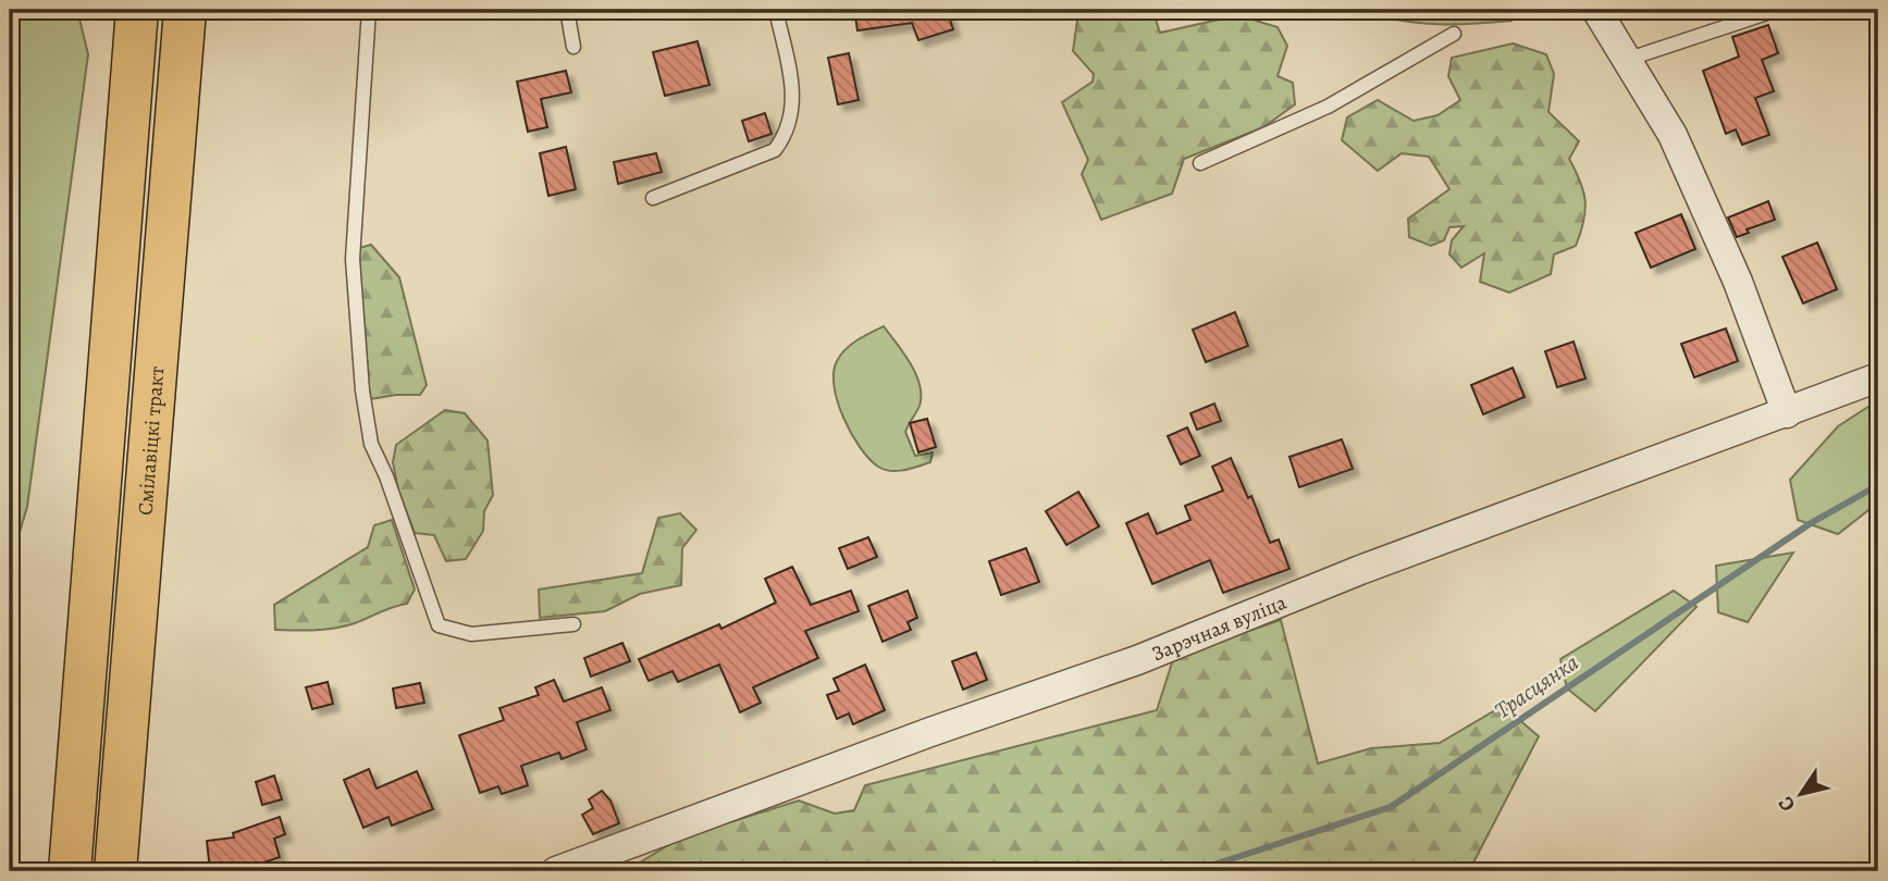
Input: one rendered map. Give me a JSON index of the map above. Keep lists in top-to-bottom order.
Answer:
{
  "streets": {
    "highway": ["Смілавіцкі тракт"],
    "street": ["Зарэчная вуліца"]
  },
  "water": ["Трасцянка"],
  "north": "bottom left"
}
